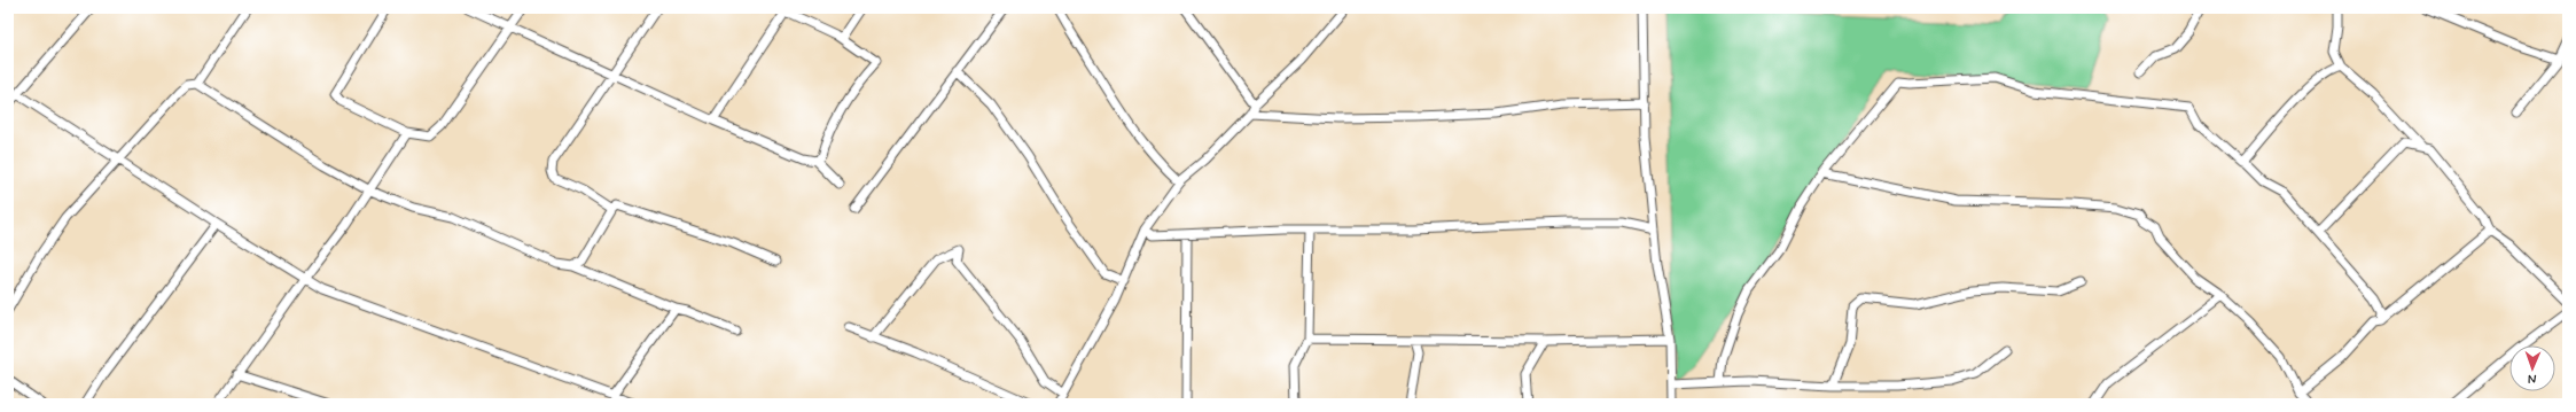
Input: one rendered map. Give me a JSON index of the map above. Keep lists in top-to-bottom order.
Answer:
{
  "north": "bottom"
}
